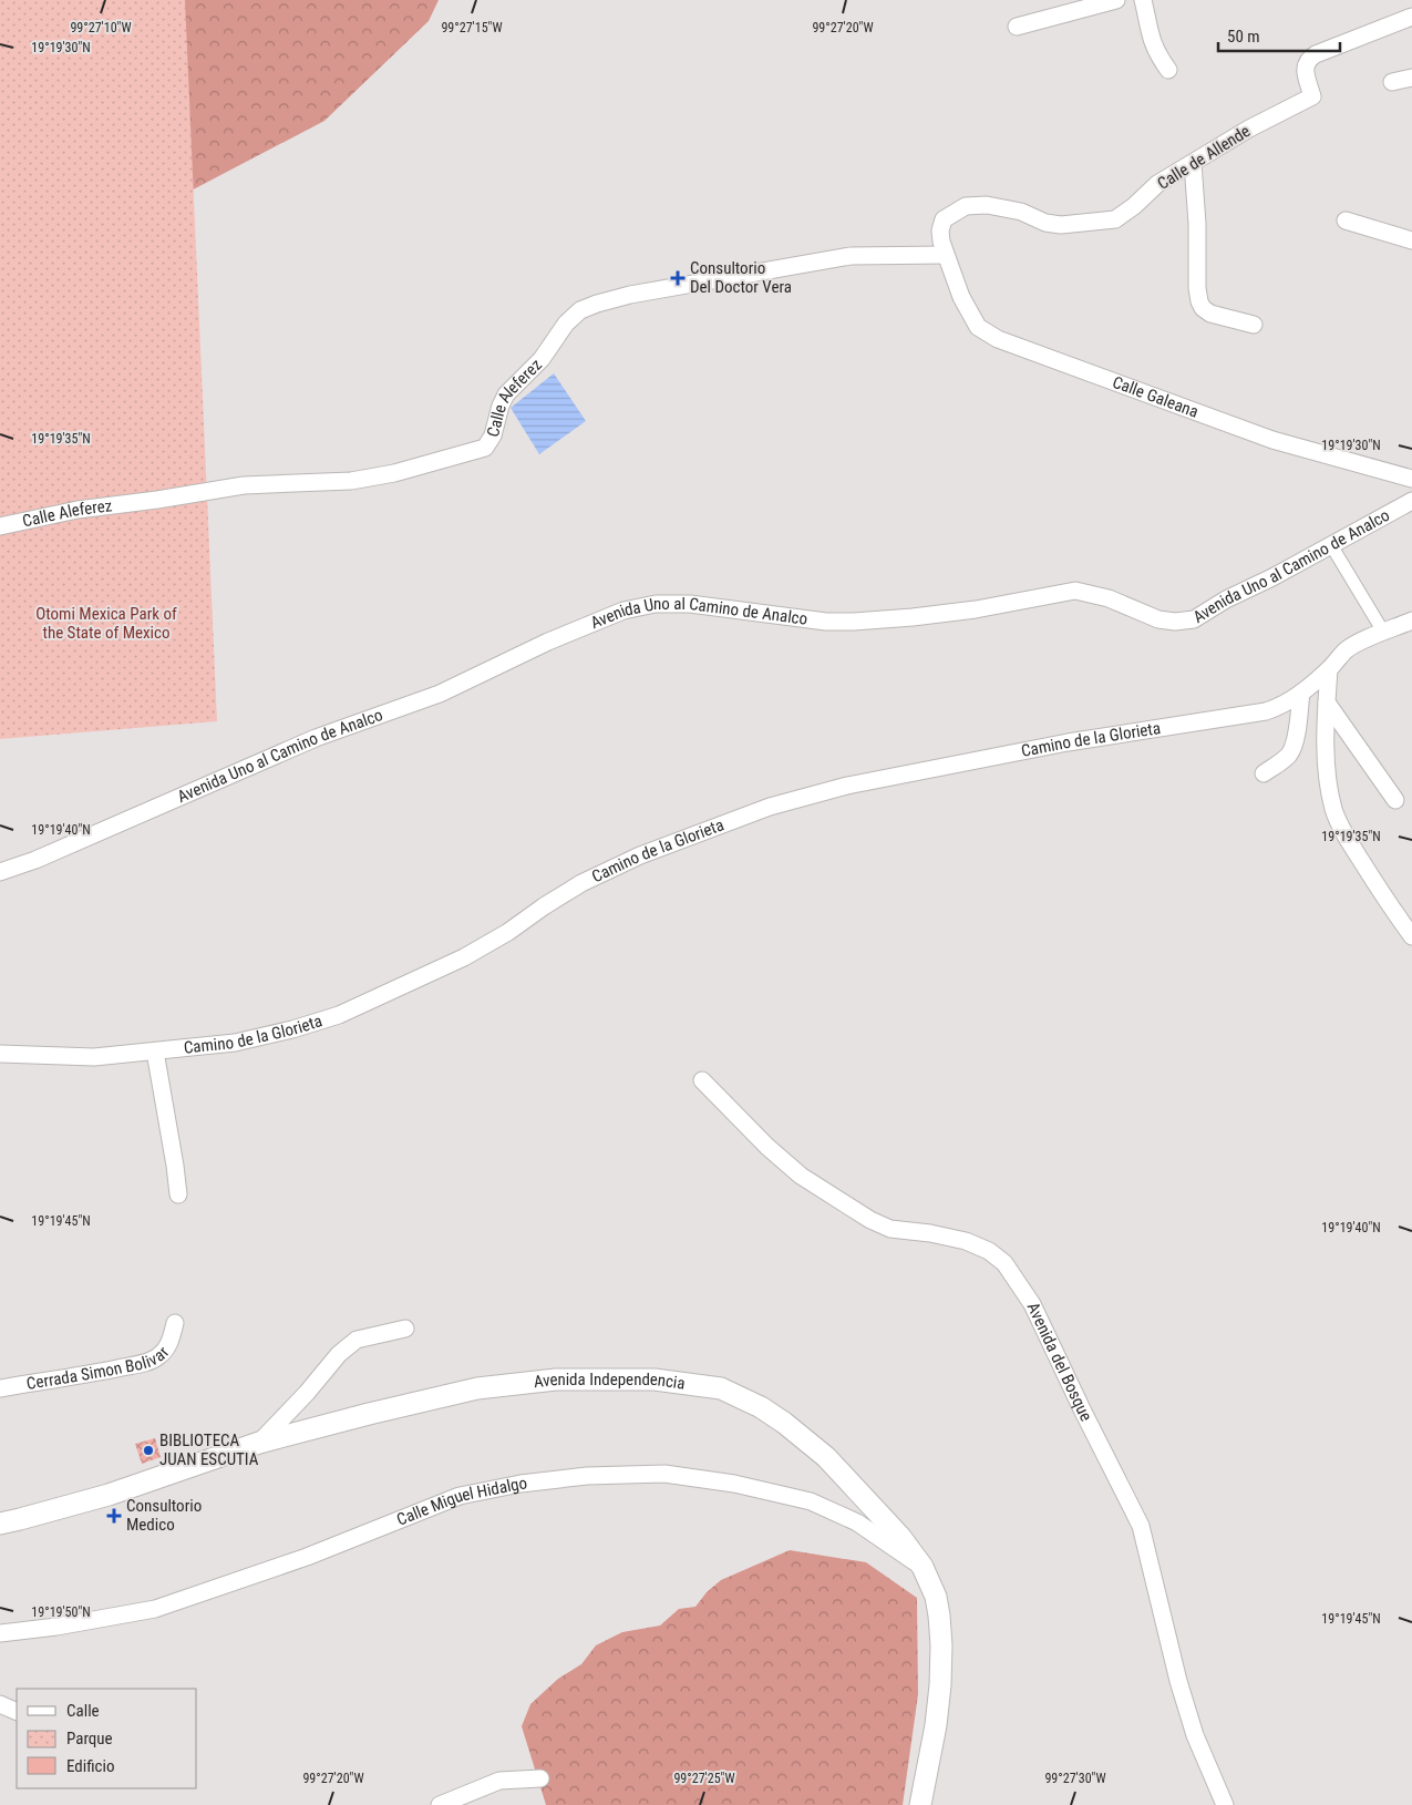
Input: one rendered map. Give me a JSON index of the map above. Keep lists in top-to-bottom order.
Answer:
{
  "streets": {
    "street": [
      "Calle de Allende",
      "Calle Galeana",
      "Calle Aleferez",
      "Avenida Uno al Camino de Analco",
      "Camino de la Glorieta",
      "Avenida del Bosque",
      "Cerrada Simon Bolivar",
      "Avenida Independencia",
      "Calle Miguel Hidalgo"
    ]
  },
  "crossings": [
    ["Calle de Allende", "Calle Galeana"],
    ["Calle de Allende", "Calle Aleferez"],
    ["Calle Galeana", "Calle Aleferez"],
    ["Avenida Independencia", "Calle Miguel Hidalgo"]
  ],
  "parks": ["Otomi Mexica Park of the State of Mexico"],
  "places": {
    "health": ["Consultorio Del Doctor Vera", "Consultorio Medico"],
    "other": ["BIBLIOTECA JUAN ESCUTIA"]
  },
  "legend": ["Calle", "Parque", "Edificio"],
  "scale_bar": "50 m",
  "coordinates": [
    "99°27'10\"W",
    "99°27'15\"W",
    "99°27'20\"W",
    "19°19'30\"N",
    "19°19'35\"N",
    "19°19'40\"N",
    "19°19'45\"N",
    "19°19'50\"N",
    "99°27'25\"W",
    "99°27'30\"W"
  ]
}
